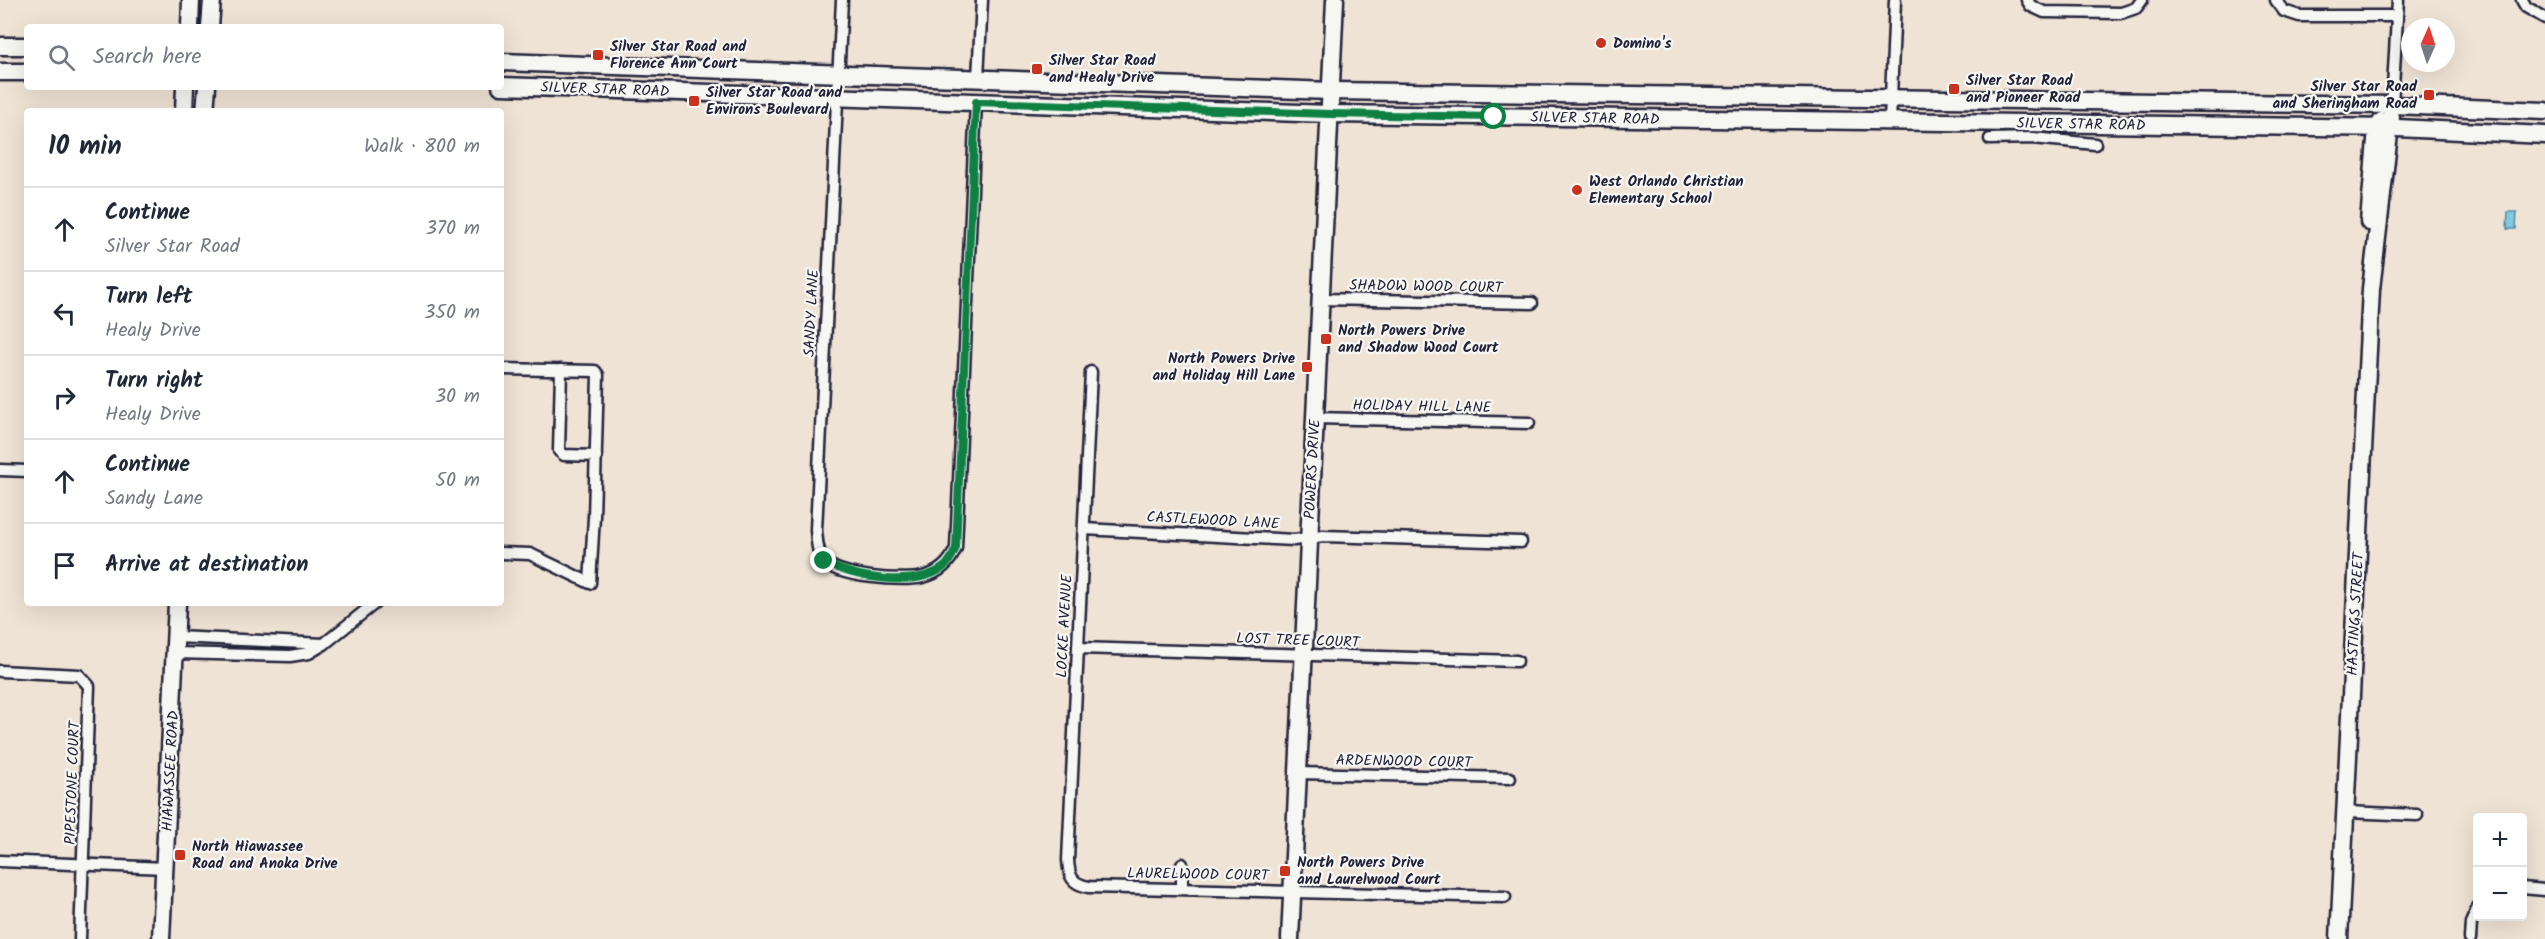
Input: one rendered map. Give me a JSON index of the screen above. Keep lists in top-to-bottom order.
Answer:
{
  "streets": {
    "main road": [
      "SILVER STAR ROAD",
      "POWERS DRIVE",
      "HASTINGS STREET",
      "HIAWASSEE ROAD"
    ],
    "street": [
      "SHADOW WOOD COURT",
      "SANDY LANE",
      "HOLIDAY HILL LANE",
      "CASTLEWOOD LANE",
      "LOCKE AVENUE",
      "LOST TREE COURT",
      "ARDENWOOD COURT",
      "PIPESTONE COURT",
      "LAURELWOOD COURT"
    ]
  },
  "crossings": [
    ["SILVER STAR ROAD", "SANDY LANE"],
    ["SILVER STAR ROAD", "POWERS DRIVE"],
    ["SILVER STAR ROAD", "HASTINGS STREET"],
    ["SHADOW WOOD COURT", "POWERS DRIVE"],
    ["HOLIDAY HILL LANE", "POWERS DRIVE"],
    ["POWERS DRIVE", "CASTLEWOOD LANE"],
    ["POWERS DRIVE", "LOST TREE COURT"],
    ["POWERS DRIVE", "ARDENWOOD COURT"],
    ["POWERS DRIVE", "LAURELWOOD COURT"],
    ["CASTLEWOOD LANE", "LOCKE AVENUE"],
    ["LOCKE AVENUE", "LOST TREE COURT"],
    ["LOCKE AVENUE", "LAURELWOOD COURT"]
  ],
  "places": {
    "other": ["Domino's", "West Orlando Christian Elementary School"],
    "transit": [
      "Silver Star Road and Florence Ann Court",
      "Silver Star Road and Healy Drive",
      "Silver Star Road and Pioneer Road",
      "Silver Star Road and Sheringham Road",
      "Silver Star Road and Environs Boulevard",
      "North Powers Drive and Shadow Wood Court",
      "North Powers Drive and Holiday Hill Lane",
      "North Hiawassee Road and Anoka Drive",
      "North Powers Drive and Laurelwood Court"
    ]
  },
  "north": "top",
  "page": {
    "search": "Search here",
    "heading": ["10 min", "Walk · 800 m"],
    "list": [
      ["Continue", "Silver Star Road", "370 m"],
      ["Turn left", "Healy Drive", "350 m"],
      ["Turn right", "Healy Drive", "30 m"],
      ["Continue", "Sandy Lane", "50 m"],
      "Arrive at destination"
    ],
    "map_buttons": ["+", "−"]
  }
}
